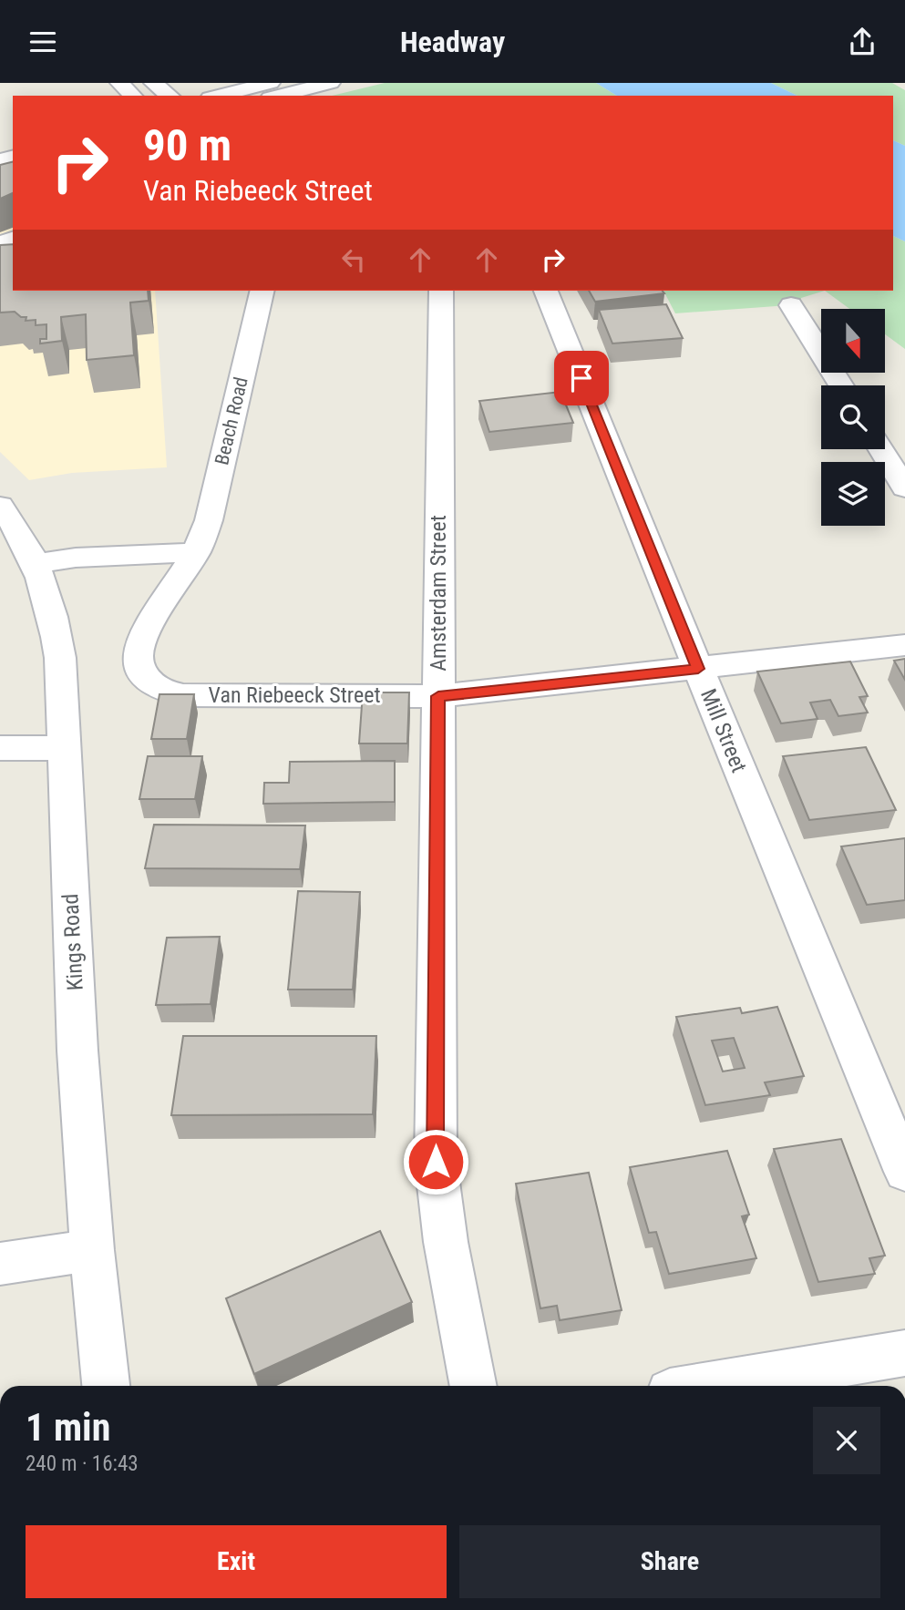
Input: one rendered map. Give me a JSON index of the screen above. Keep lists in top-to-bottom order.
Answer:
{
  "streets": {
    "street": [
      "Beach Road",
      "Amsterdam Street",
      "Van Riebeeck Street",
      "Mill Street",
      "Kings Road"
    ]
  },
  "crossings": [
    ["Beach Road", "Van Riebeeck Street"],
    ["Amsterdam Street", "Van Riebeeck Street"],
    ["Van Riebeeck Street", "Mill Street"]
  ],
  "north": "bottom",
  "page": {
    "header": "Headway",
    "turn": ["90 m", "Van Riebeeck Street"],
    "heading": ["1 min", "240 m · 16:43"],
    "buttons": ["Exit", "Share"]
  }
}
